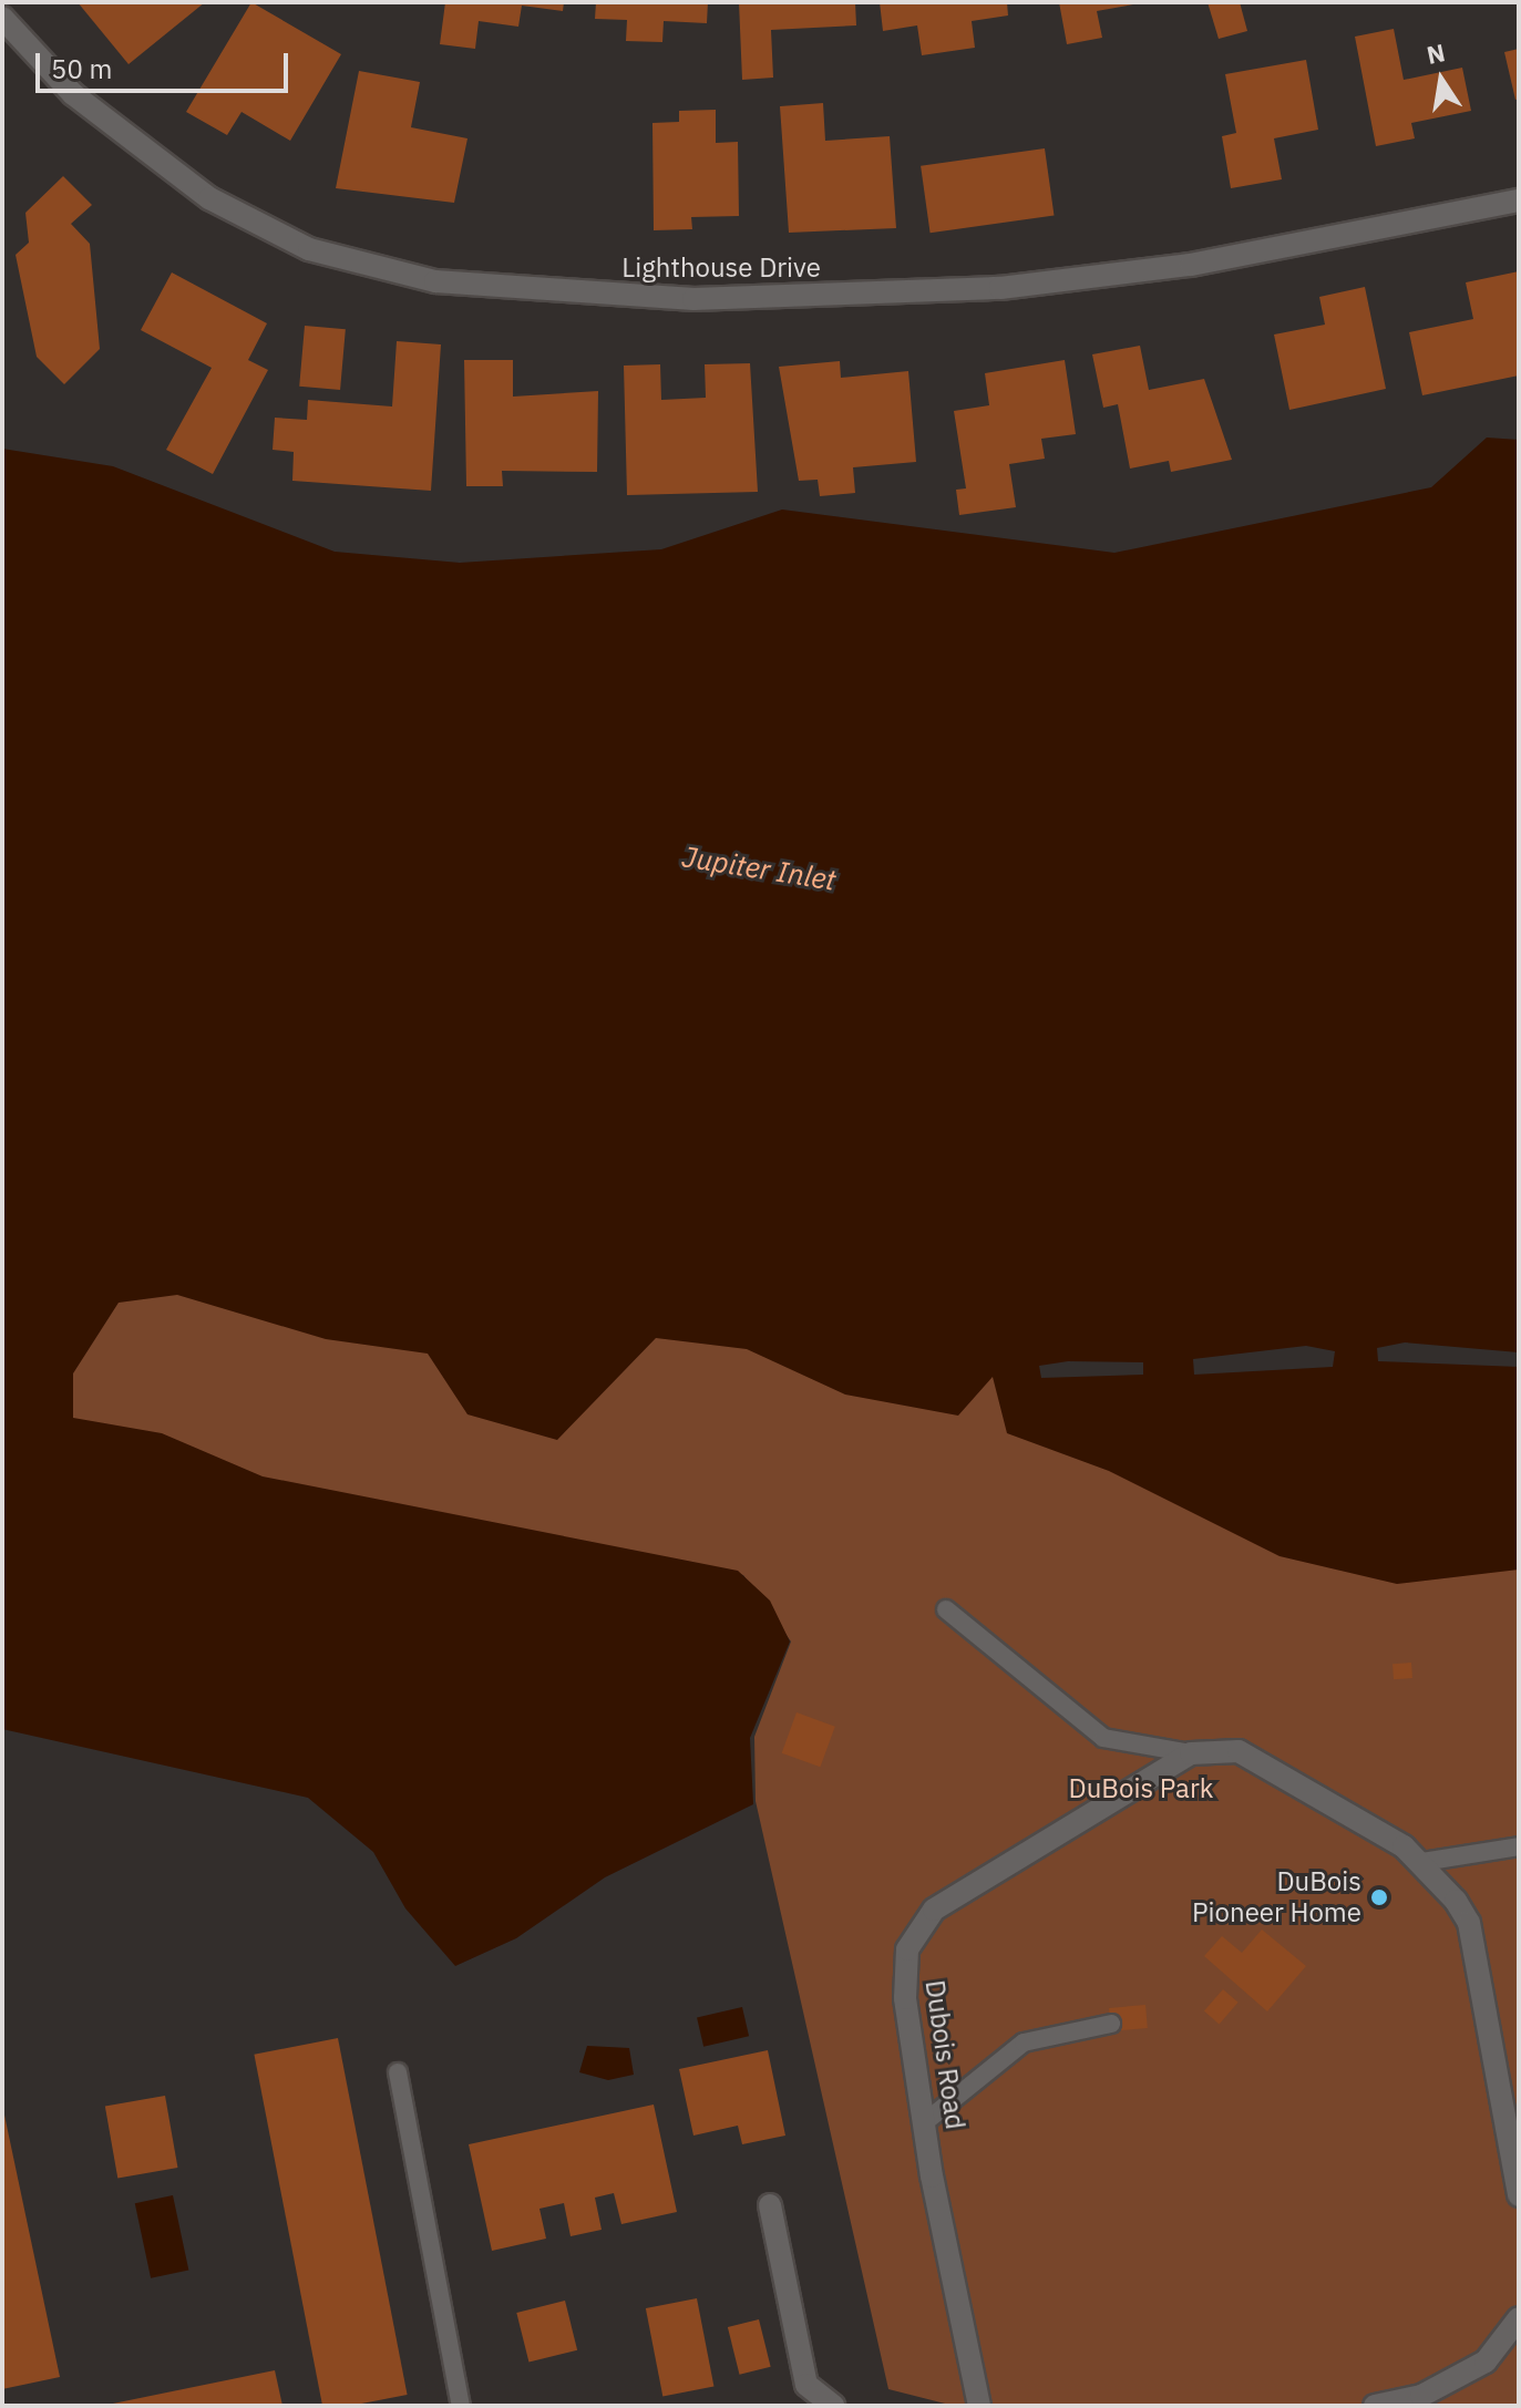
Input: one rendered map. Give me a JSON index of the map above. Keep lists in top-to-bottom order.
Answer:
{
  "streets": {
    "street": ["Lighthouse Drive", "Dubois Road"]
  },
  "water": ["Jupiter Inlet"],
  "parks": ["DuBois Park"],
  "places": ["DuBois Pioneer Home"],
  "scale_bar": "50 m",
  "north": "top"
}
